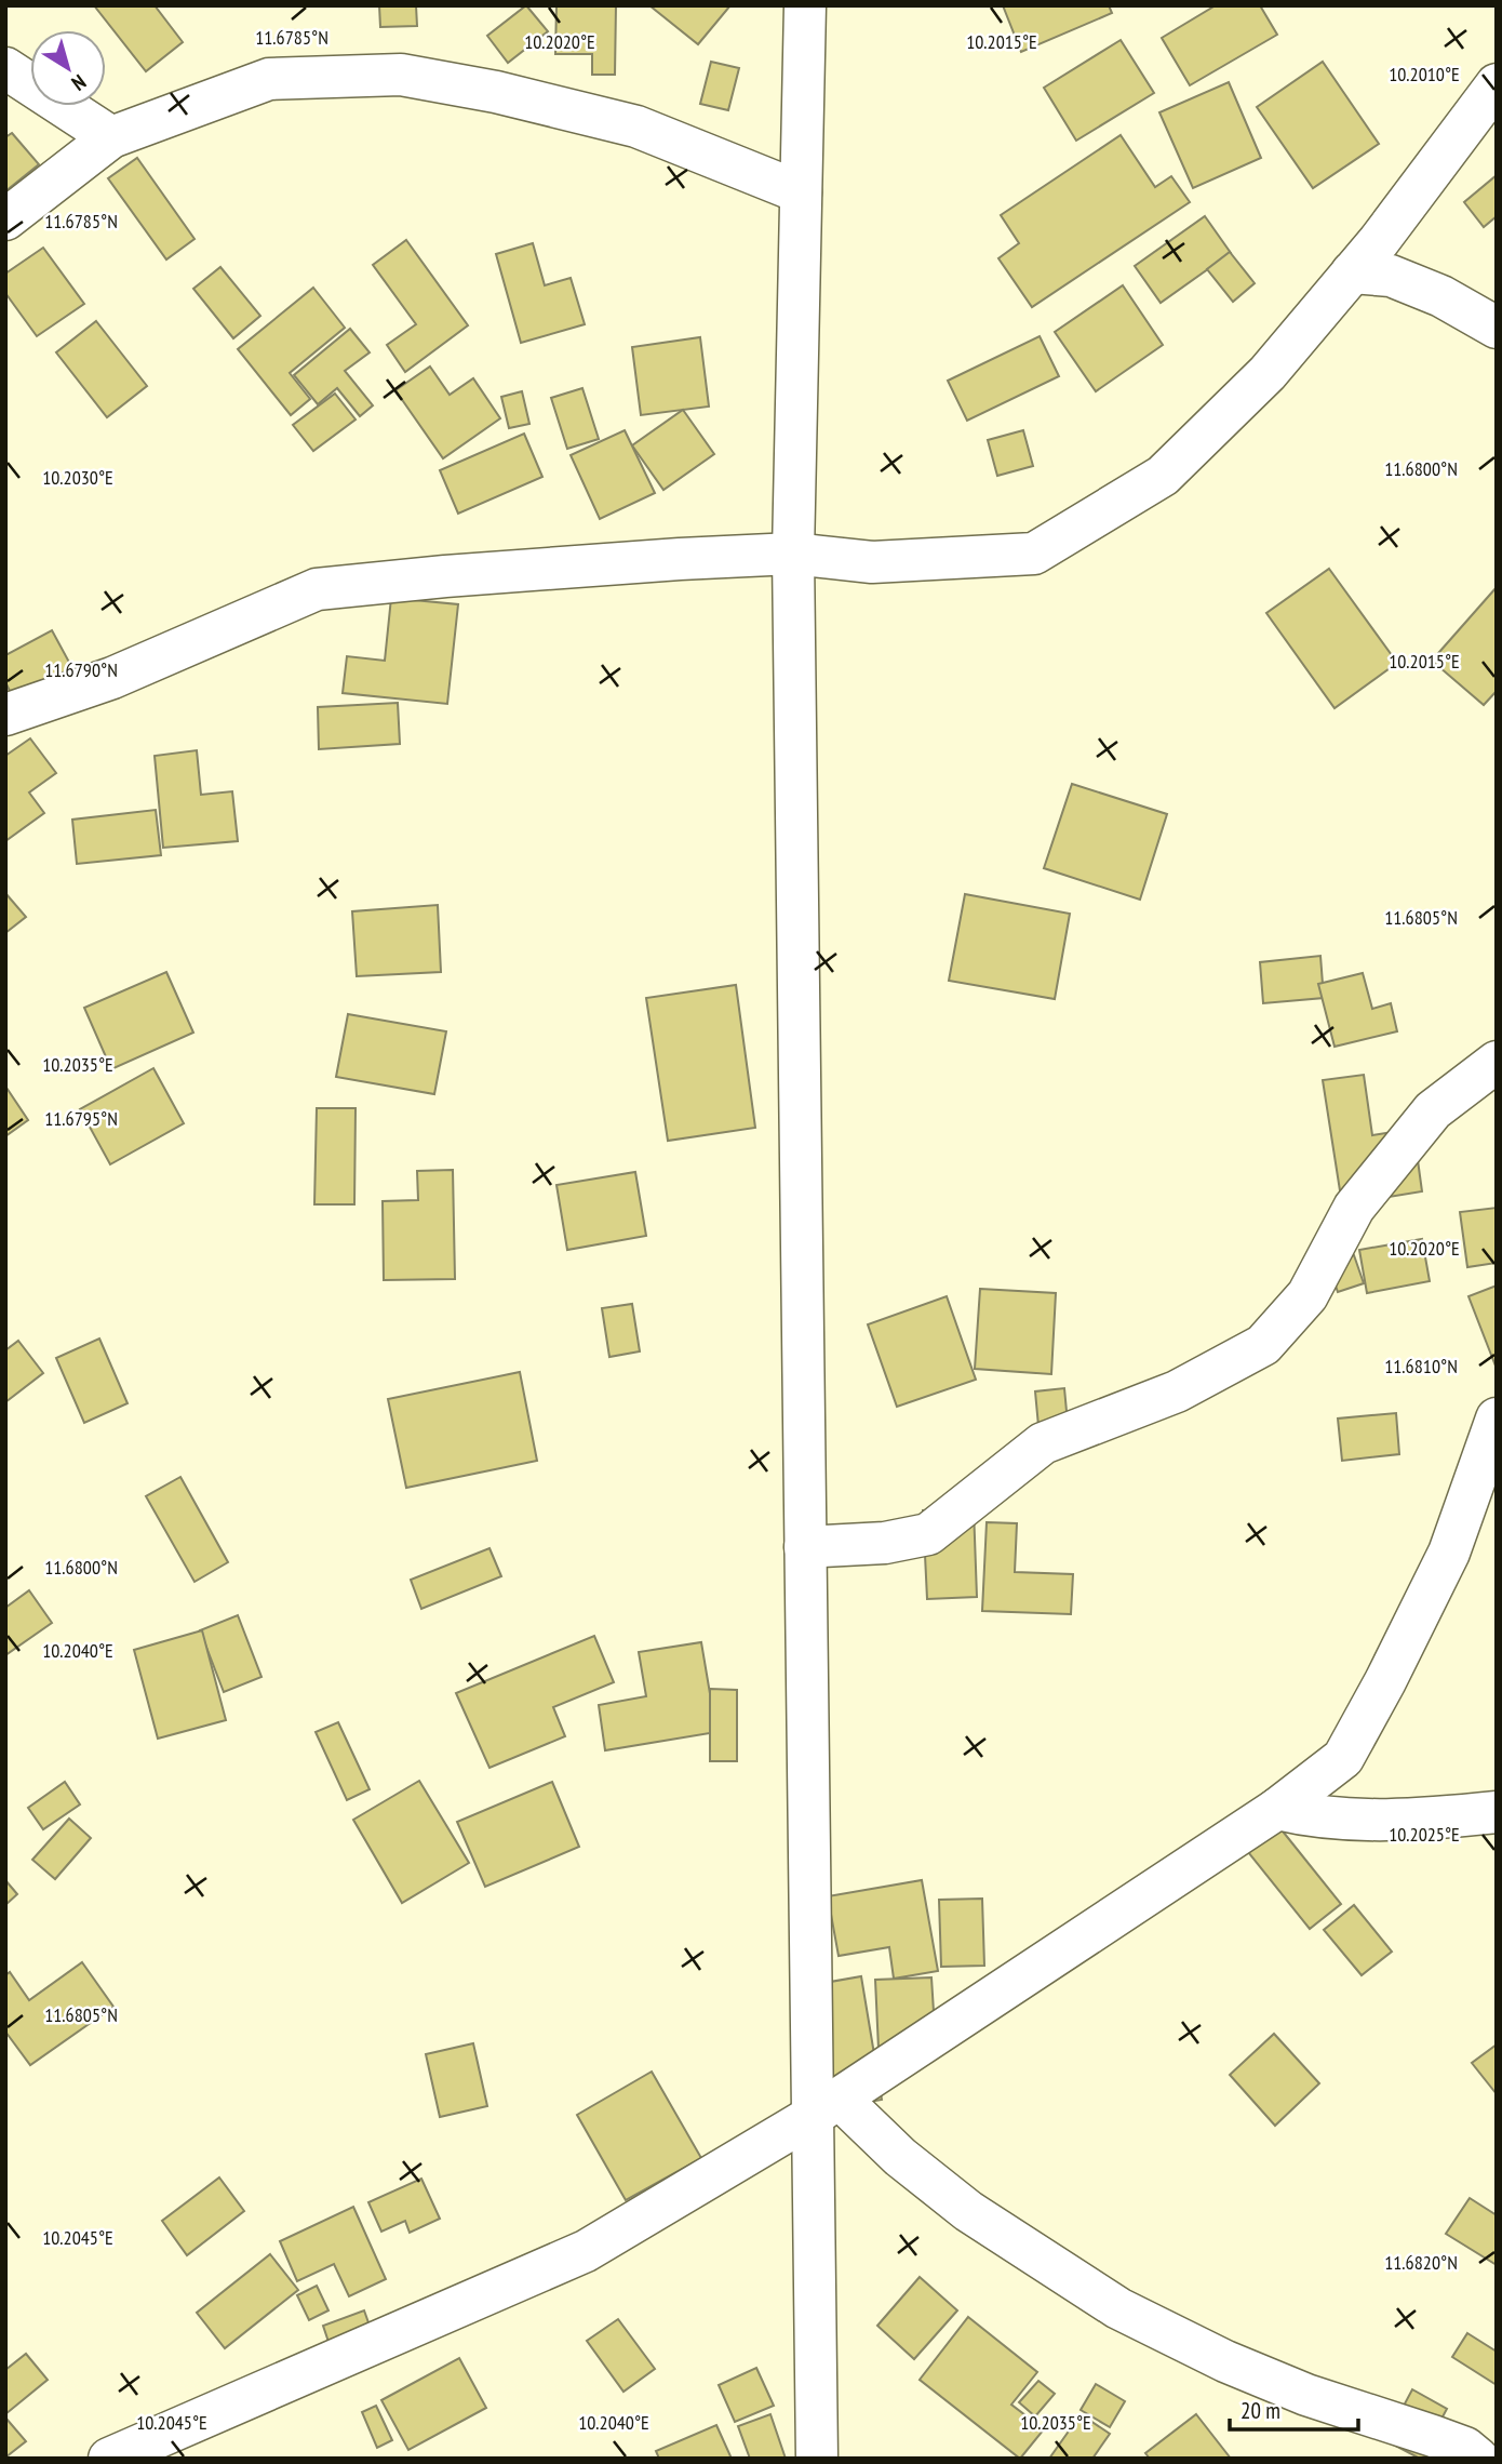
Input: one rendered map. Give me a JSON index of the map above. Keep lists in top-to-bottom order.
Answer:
{
  "scale_bar": "20 m",
  "north": "bottom right",
  "coordinates": [
    "11.6785°N",
    "10.2020°E",
    "10.2015°E",
    "10.2010°E",
    "11.6800°N",
    "10.2030°E",
    "11.6790°N",
    "11.6805°N",
    "10.2035°E",
    "11.6795°N",
    "11.6810°N",
    "10.2040°E",
    "10.2025°E",
    "10.2045°E",
    "11.6820°N"
  ]
}
